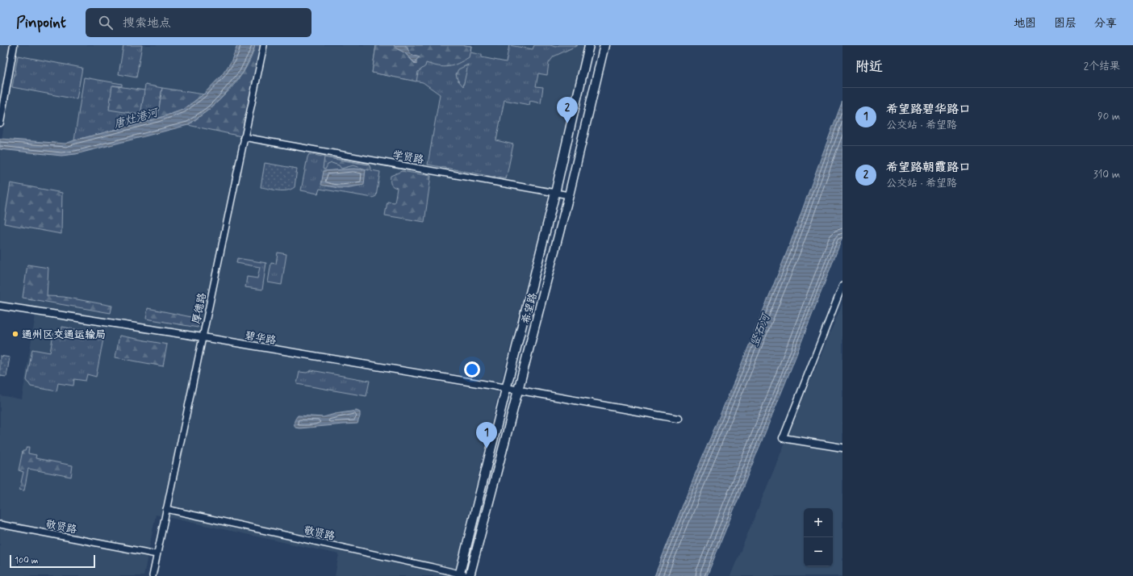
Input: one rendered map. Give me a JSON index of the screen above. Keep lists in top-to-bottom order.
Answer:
{
  "streets": {
    "main road": ["希望路"],
    "street": [
      "学贤路",
      "厚德路",
      "碧华路",
      "敬贤路"
    ]
  },
  "crossings": [
    ["学贤路", "厚德路"],
    ["学贤路", "希望路"],
    ["厚德路", "碧华路"],
    ["厚德路", "敬贤路"],
    ["希望路", "碧华路"],
    ["希望路", "敬贤路"]
  ],
  "water": ["唐灶港河", "竖石河"],
  "places": ["通州区交通运输局"],
  "scale_bar": "100 m",
  "page": {
    "header": "Pinpoint",
    "search": "搜索地点",
    "nav": ["地图", "图层", "分享"],
    "heading": ["附近", "2个结果"],
    "list": [
      {
        "mark": "1",
        "name": "希望路碧华路口",
        "note": "公交站 · 希望路",
        "value": "90 m"
      },
      {
        "mark": "2",
        "name": "希望路朝霞路口",
        "note": "公交站 · 希望路",
        "value": "310 m"
      }
    ],
    "pins": ["2", "1"],
    "map_buttons": ["+", "−"],
    "scale": "100 m"
  }
}
